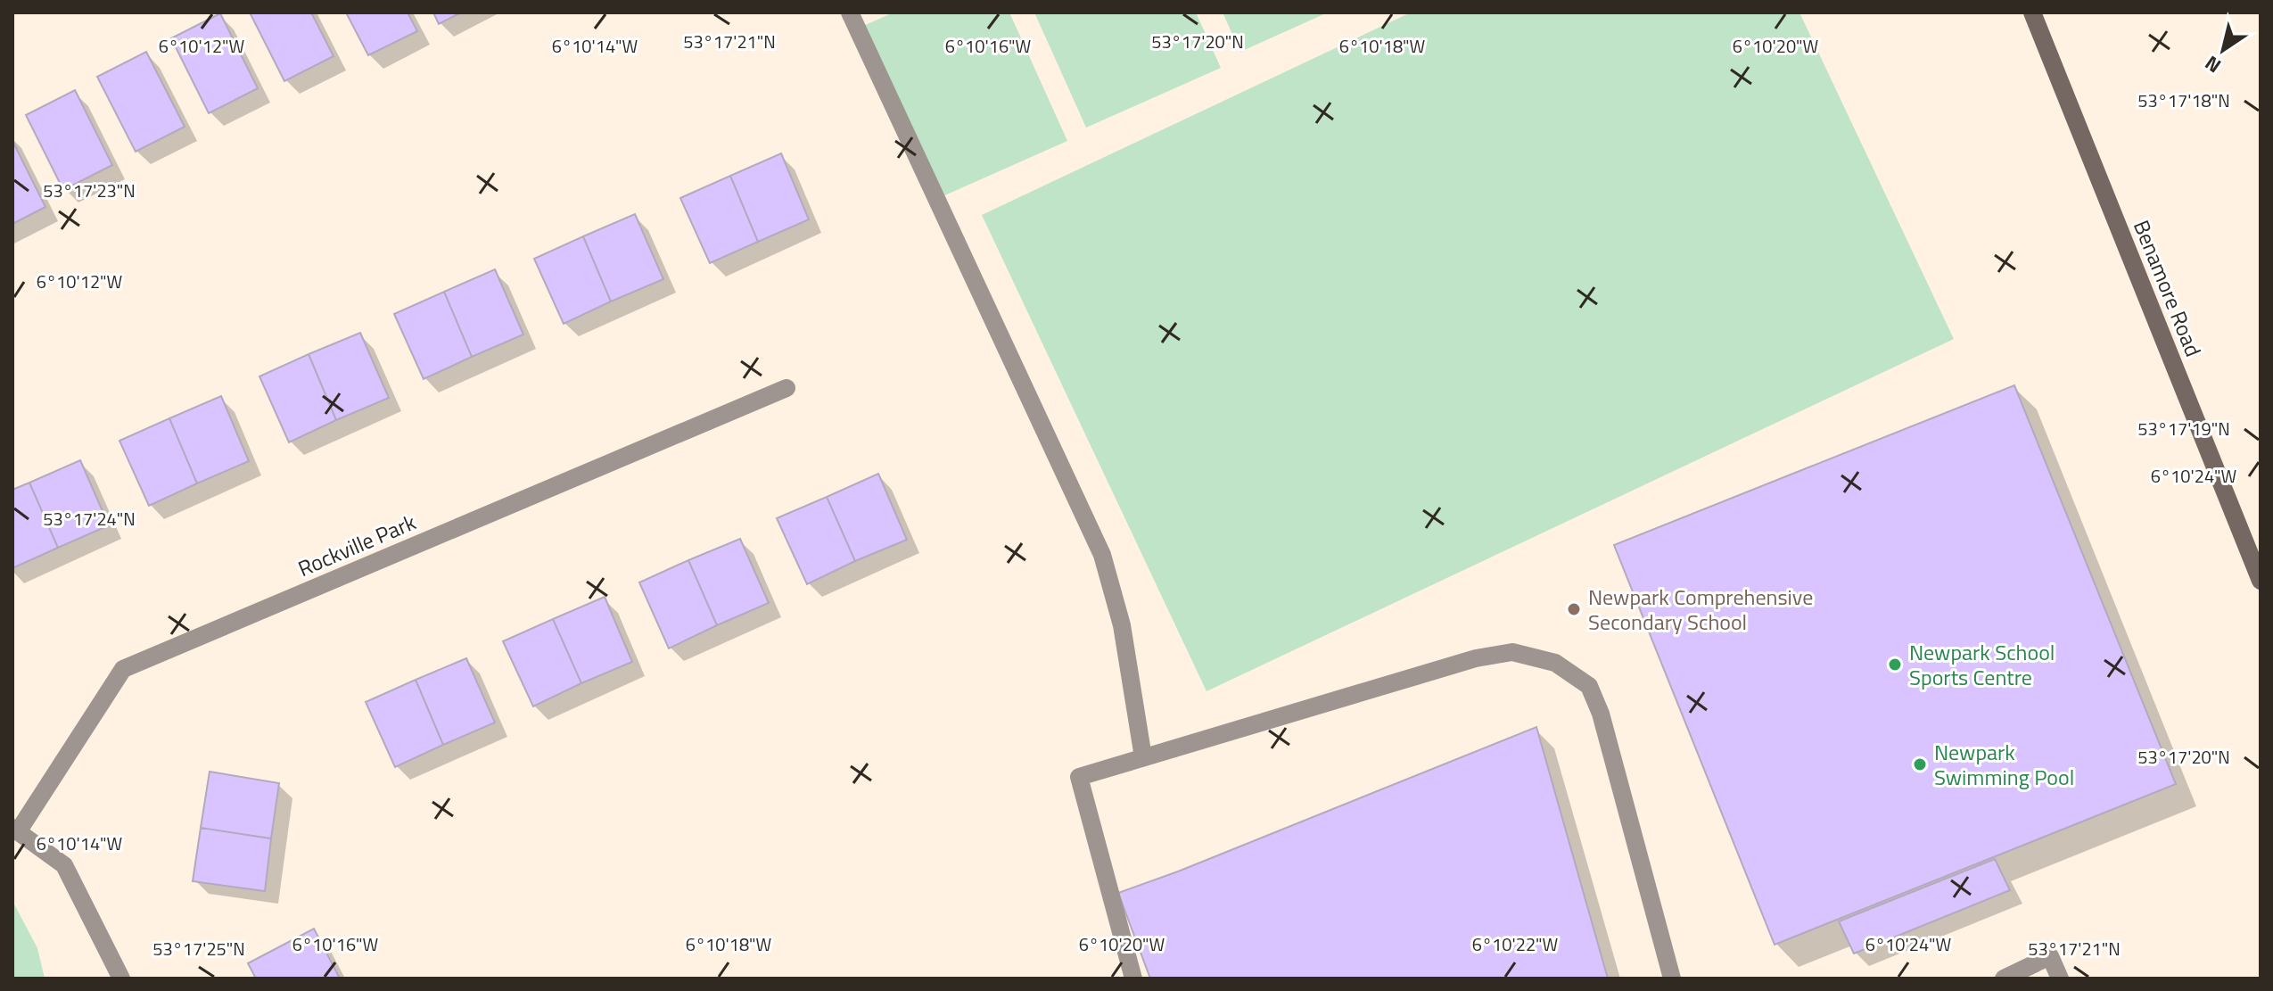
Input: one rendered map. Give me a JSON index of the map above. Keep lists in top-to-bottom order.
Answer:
{
  "streets": {
    "street": ["Benamore Road", "Rockville Park"]
  },
  "places": ["Newpark Comprehensive Secondary School", "Newpark School Sports Centre", "Newpark Swimming Pool"],
  "north": "bottom left",
  "coordinates": [
    "53°17'21\"N",
    "53°17'20\"N",
    "6°10'12\"W",
    "6°10'14\"W",
    "6°10'16\"W",
    "6°10'18\"W",
    "6°10'20\"W",
    "53°17'18\"N",
    "53°17'23\"N",
    "53°17'19\"N",
    "6°10'24\"W",
    "53°17'24\"N",
    "6°10'22\"W",
    "53°17'25\"N"
  ]
}
